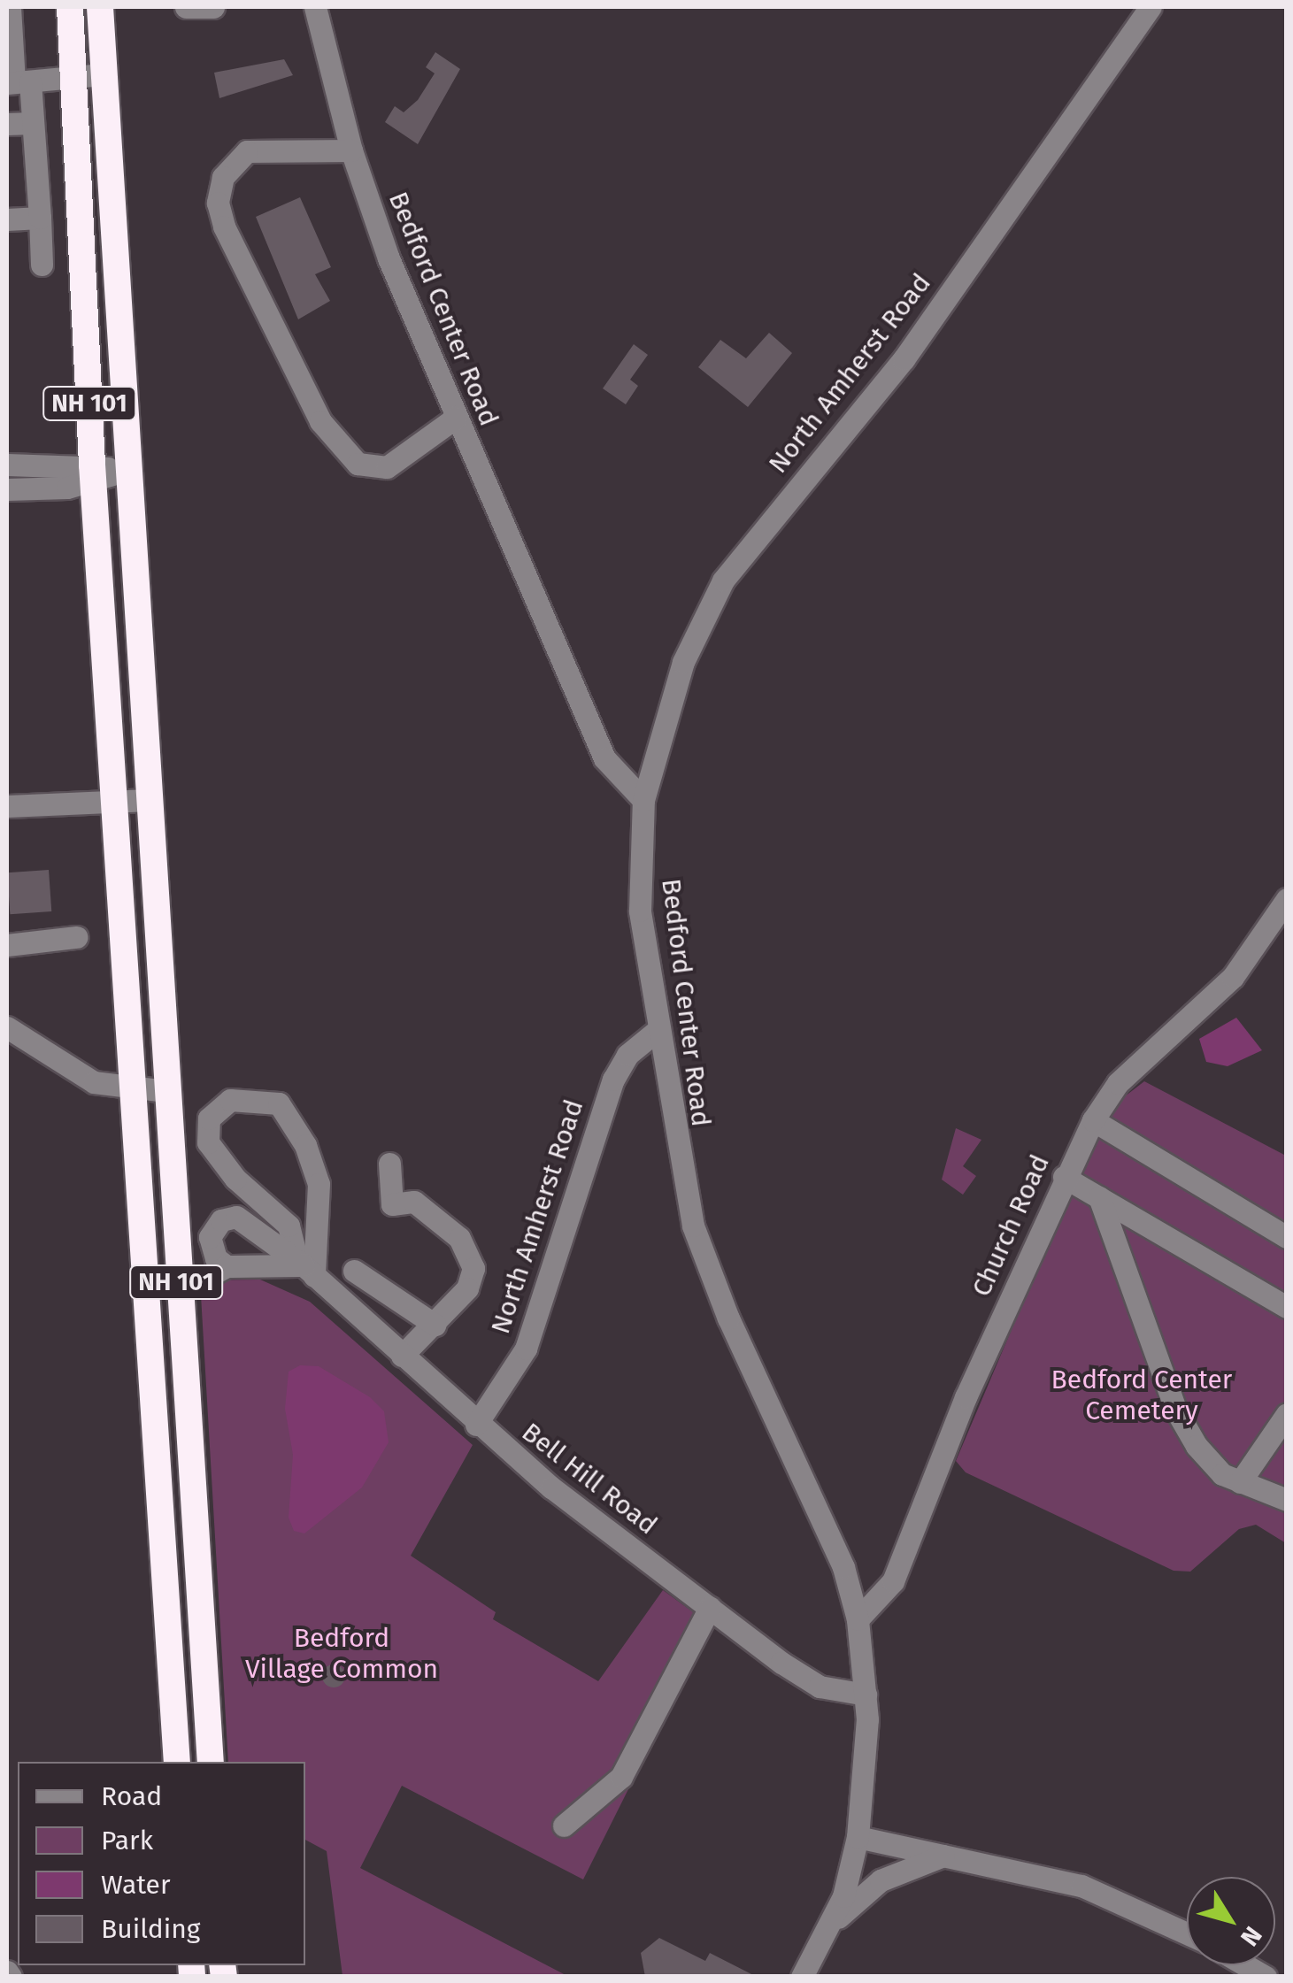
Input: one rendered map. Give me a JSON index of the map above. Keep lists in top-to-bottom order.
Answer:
{
  "streets": {
    "highway": ["NH 101"],
    "street": [
      "Bedford Center Road",
      "North Amherst Road",
      "Church Road",
      "Bell Hill Road"
    ]
  },
  "crossings": [
    ["Bedford Center Road", "North Amherst Road"],
    ["Bedford Center Road", "Church Road"],
    ["Bedford Center Road", "Bell Hill Road"],
    ["North Amherst Road", "Bell Hill Road"]
  ],
  "parks": ["Bedford Center Cemetery", "Bedford Village Common"],
  "legend": [
    "Road",
    "Park",
    "Water",
    "Building"
  ],
  "north": "bottom right"
}
